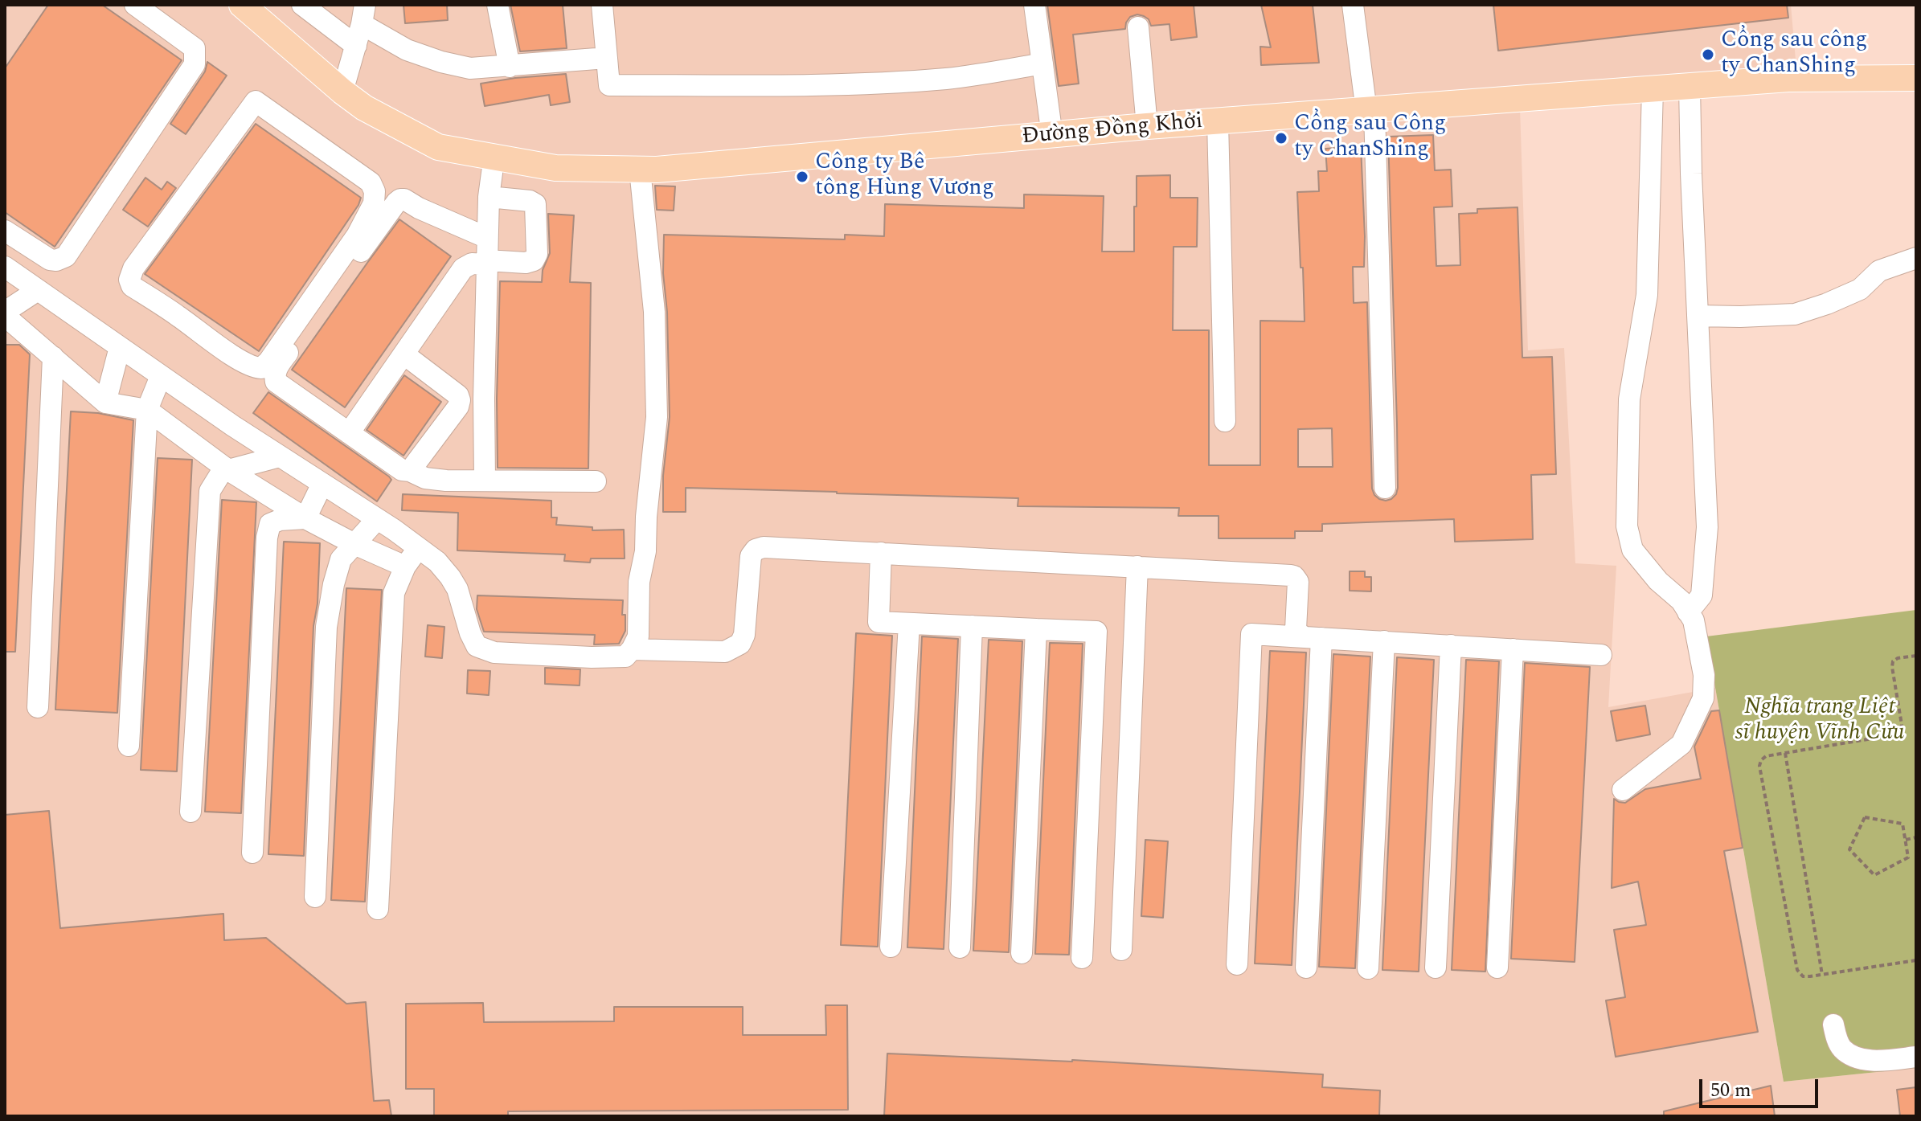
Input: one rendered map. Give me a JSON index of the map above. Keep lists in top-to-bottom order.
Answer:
{
  "streets": {
    "main road": ["Đường Đồng Khởi"]
  },
  "parks": ["Nghĩa trang Liệt sĩ huyện Vĩnh Cửu"],
  "places": ["Cổng sau công ty ChanShing", "Cổng sau Công ty ChanShing", "Công ty Bê tông Hùng Vương"],
  "scale_bar": "50 m"
}
